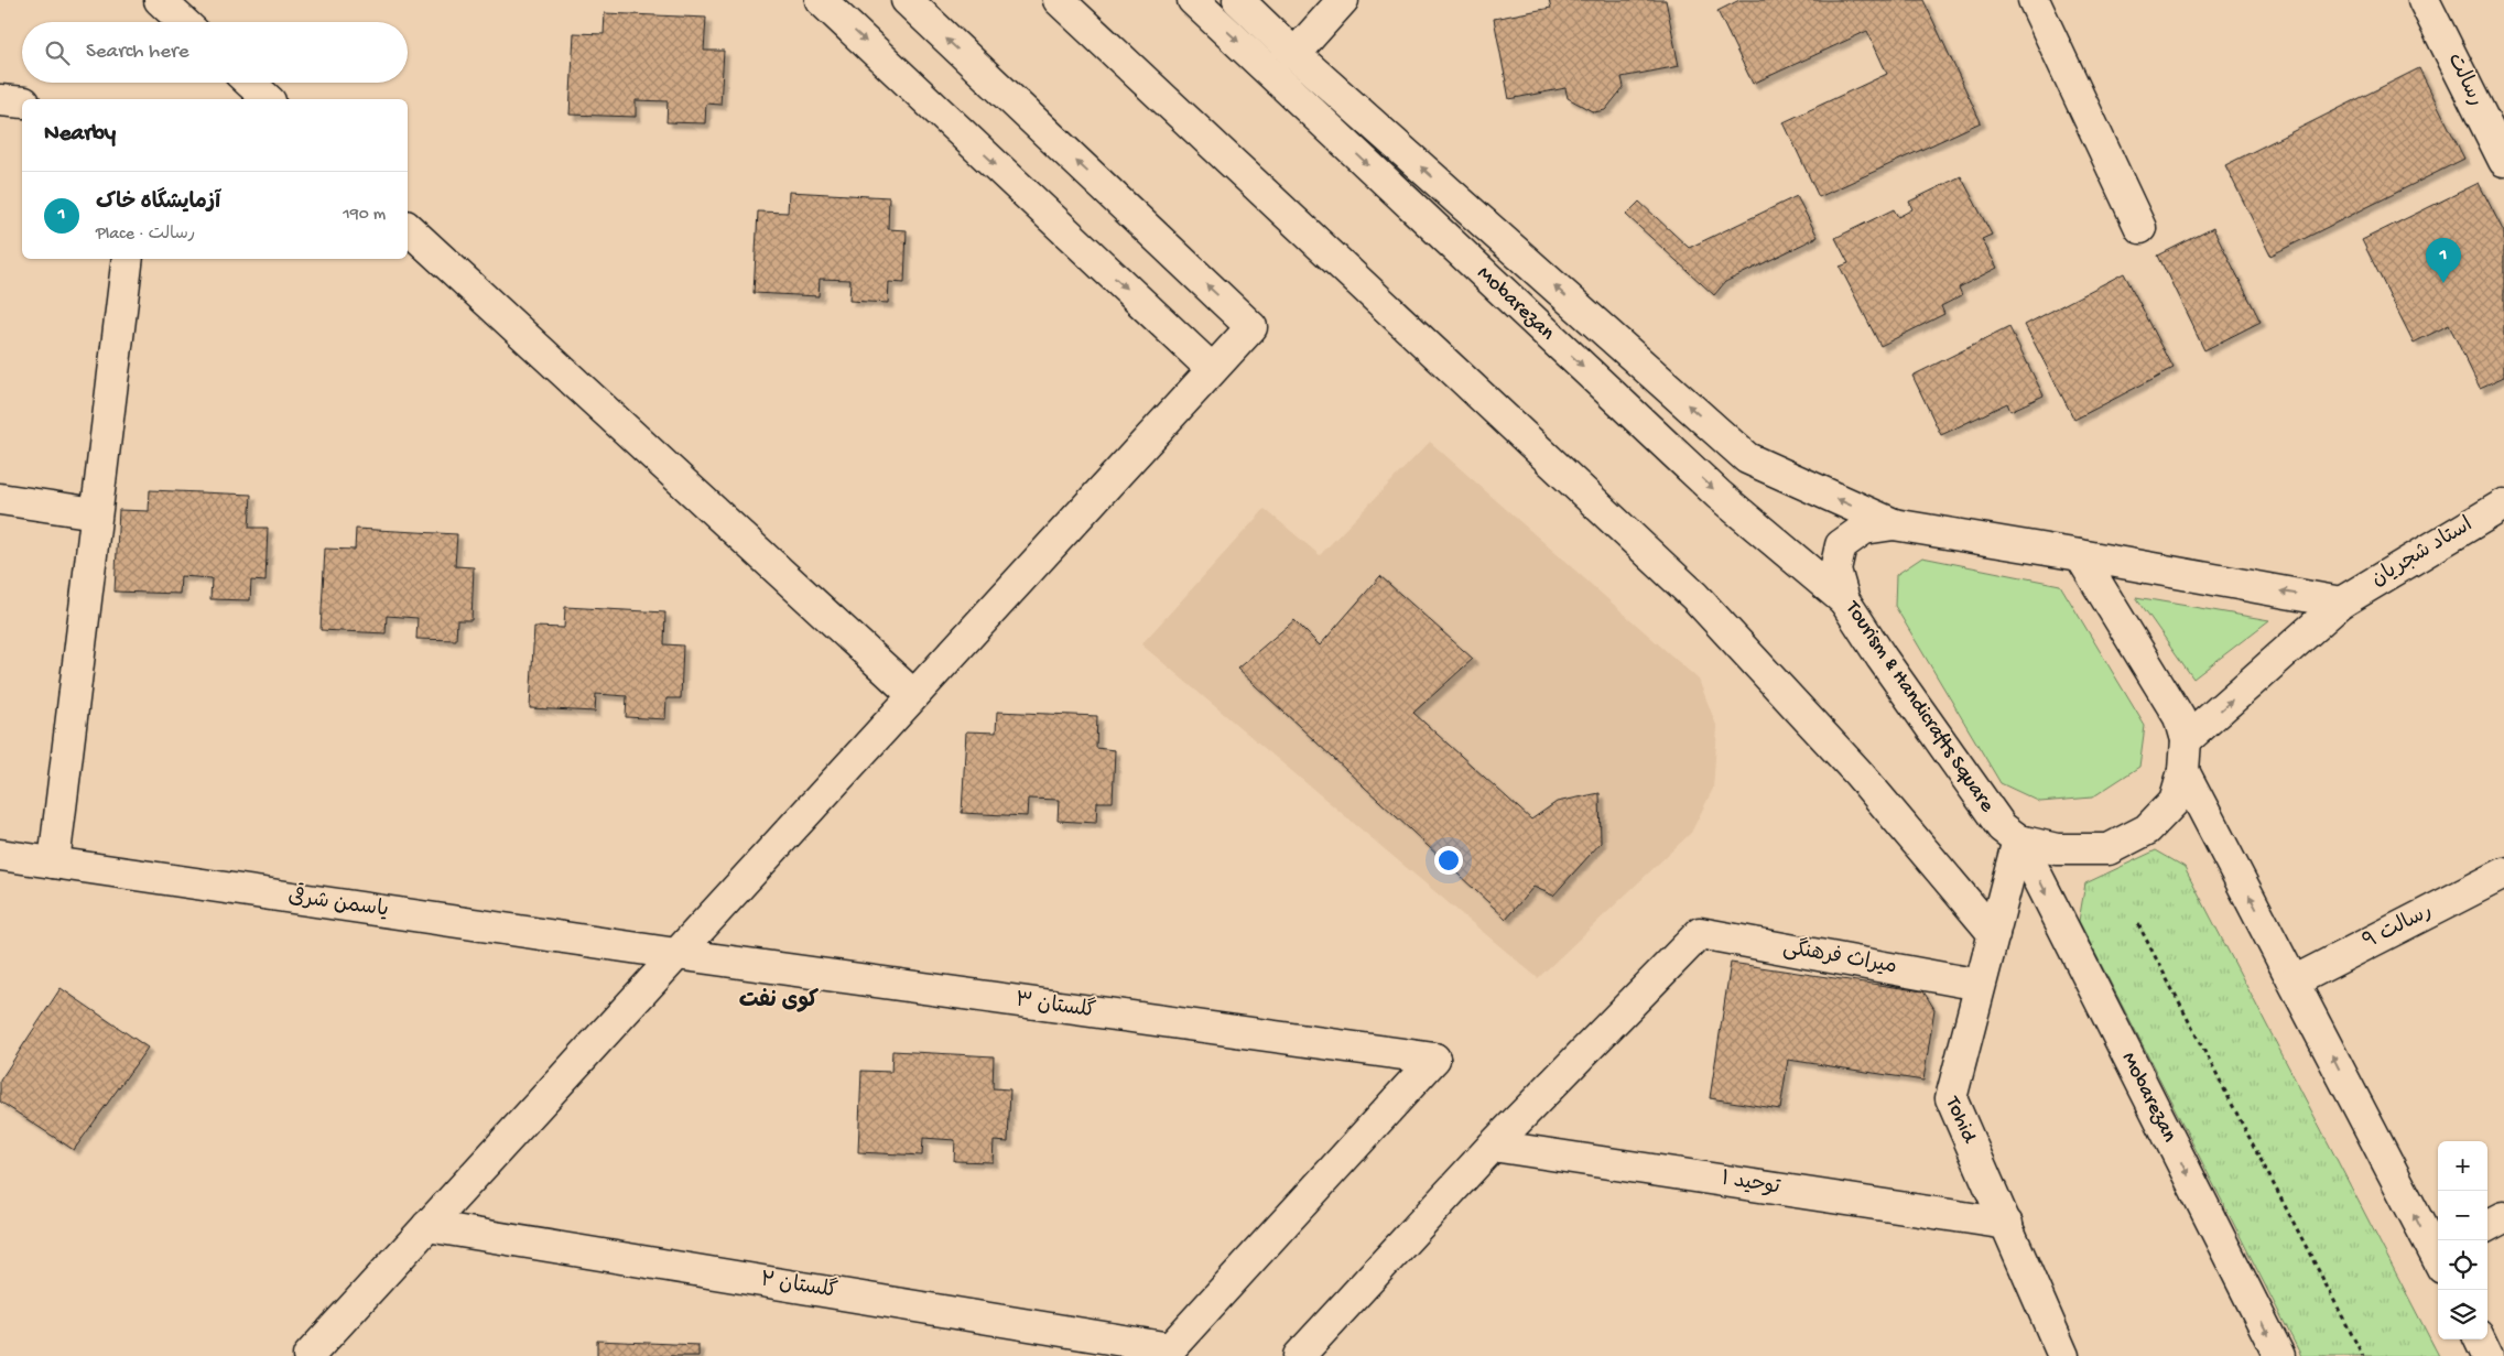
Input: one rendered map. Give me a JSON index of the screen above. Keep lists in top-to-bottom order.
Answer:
{
  "streets": {
    "street": [
      "رسالت",
      "Mobarezan",
      "استاد شجریان",
      "Tourism & Handicrafts Square",
      "یاسمن شرقی",
      "رسالت ۹",
      "میراث فرهنگی",
      "گلستان ۳",
      "Tohid",
      "توحید ۱",
      "گلستان ۲"
    ]
  },
  "crossings": [
    ["Mobarezan", "Tourism & Handicrafts Square"],
    ["Mobarezan", "Tohid"],
    ["استاد شجریان", "Tourism & Handicrafts Square"],
    ["Tourism & Handicrafts Square", "Tohid"],
    ["یاسمن شرقی", "گلستان ۳"],
    ["میراث فرهنگی", "Tohid"],
    ["میراث فرهنگی", "توحید ۱"],
    ["گلستان ۳", "گلستان ۲"],
    ["Tohid", "توحید ۱"]
  ],
  "one_way": ["استاد شجریان"],
  "districts": ["کوی نفت"],
  "page": {
    "search": "Search here",
    "heading": "Nearby",
    "list": [
      {
        "mark": "1",
        "name": "آزمایشگاه خاک",
        "note": "Place · رسالت",
        "value": "190 m"
      }
    ],
    "pins": "1",
    "map_buttons": ["+", "−"]
  }
}
